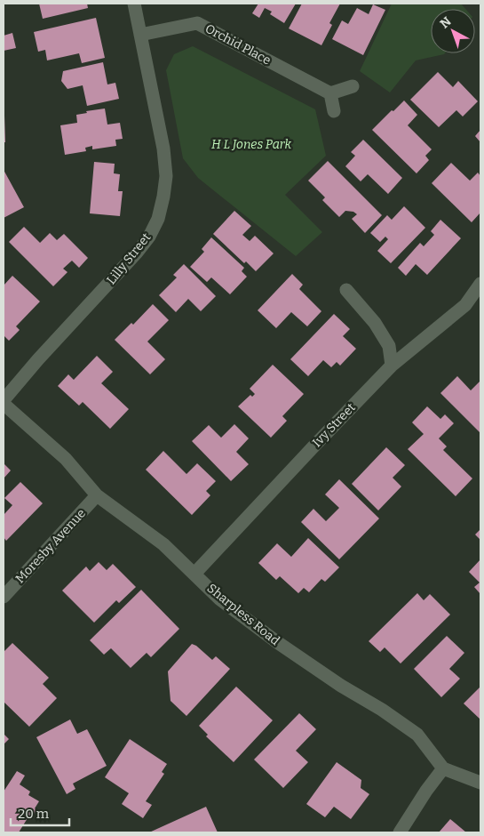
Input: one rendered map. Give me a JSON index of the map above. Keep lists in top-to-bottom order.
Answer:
{
  "streets": {
    "street": [
      "Orchid Place",
      "Lilly Street",
      "Ivy Street",
      "Moresby Avenue",
      "Sharpless Road"
    ]
  },
  "crossings": [
    ["Orchid Place", "Lilly Street"],
    ["Lilly Street", "Sharpless Road"],
    ["Ivy Street", "Sharpless Road"],
    ["Moresby Avenue", "Sharpless Road"]
  ],
  "parks": ["H L Jones Park"],
  "scale_bar": "20 m",
  "north": "top left"
}
